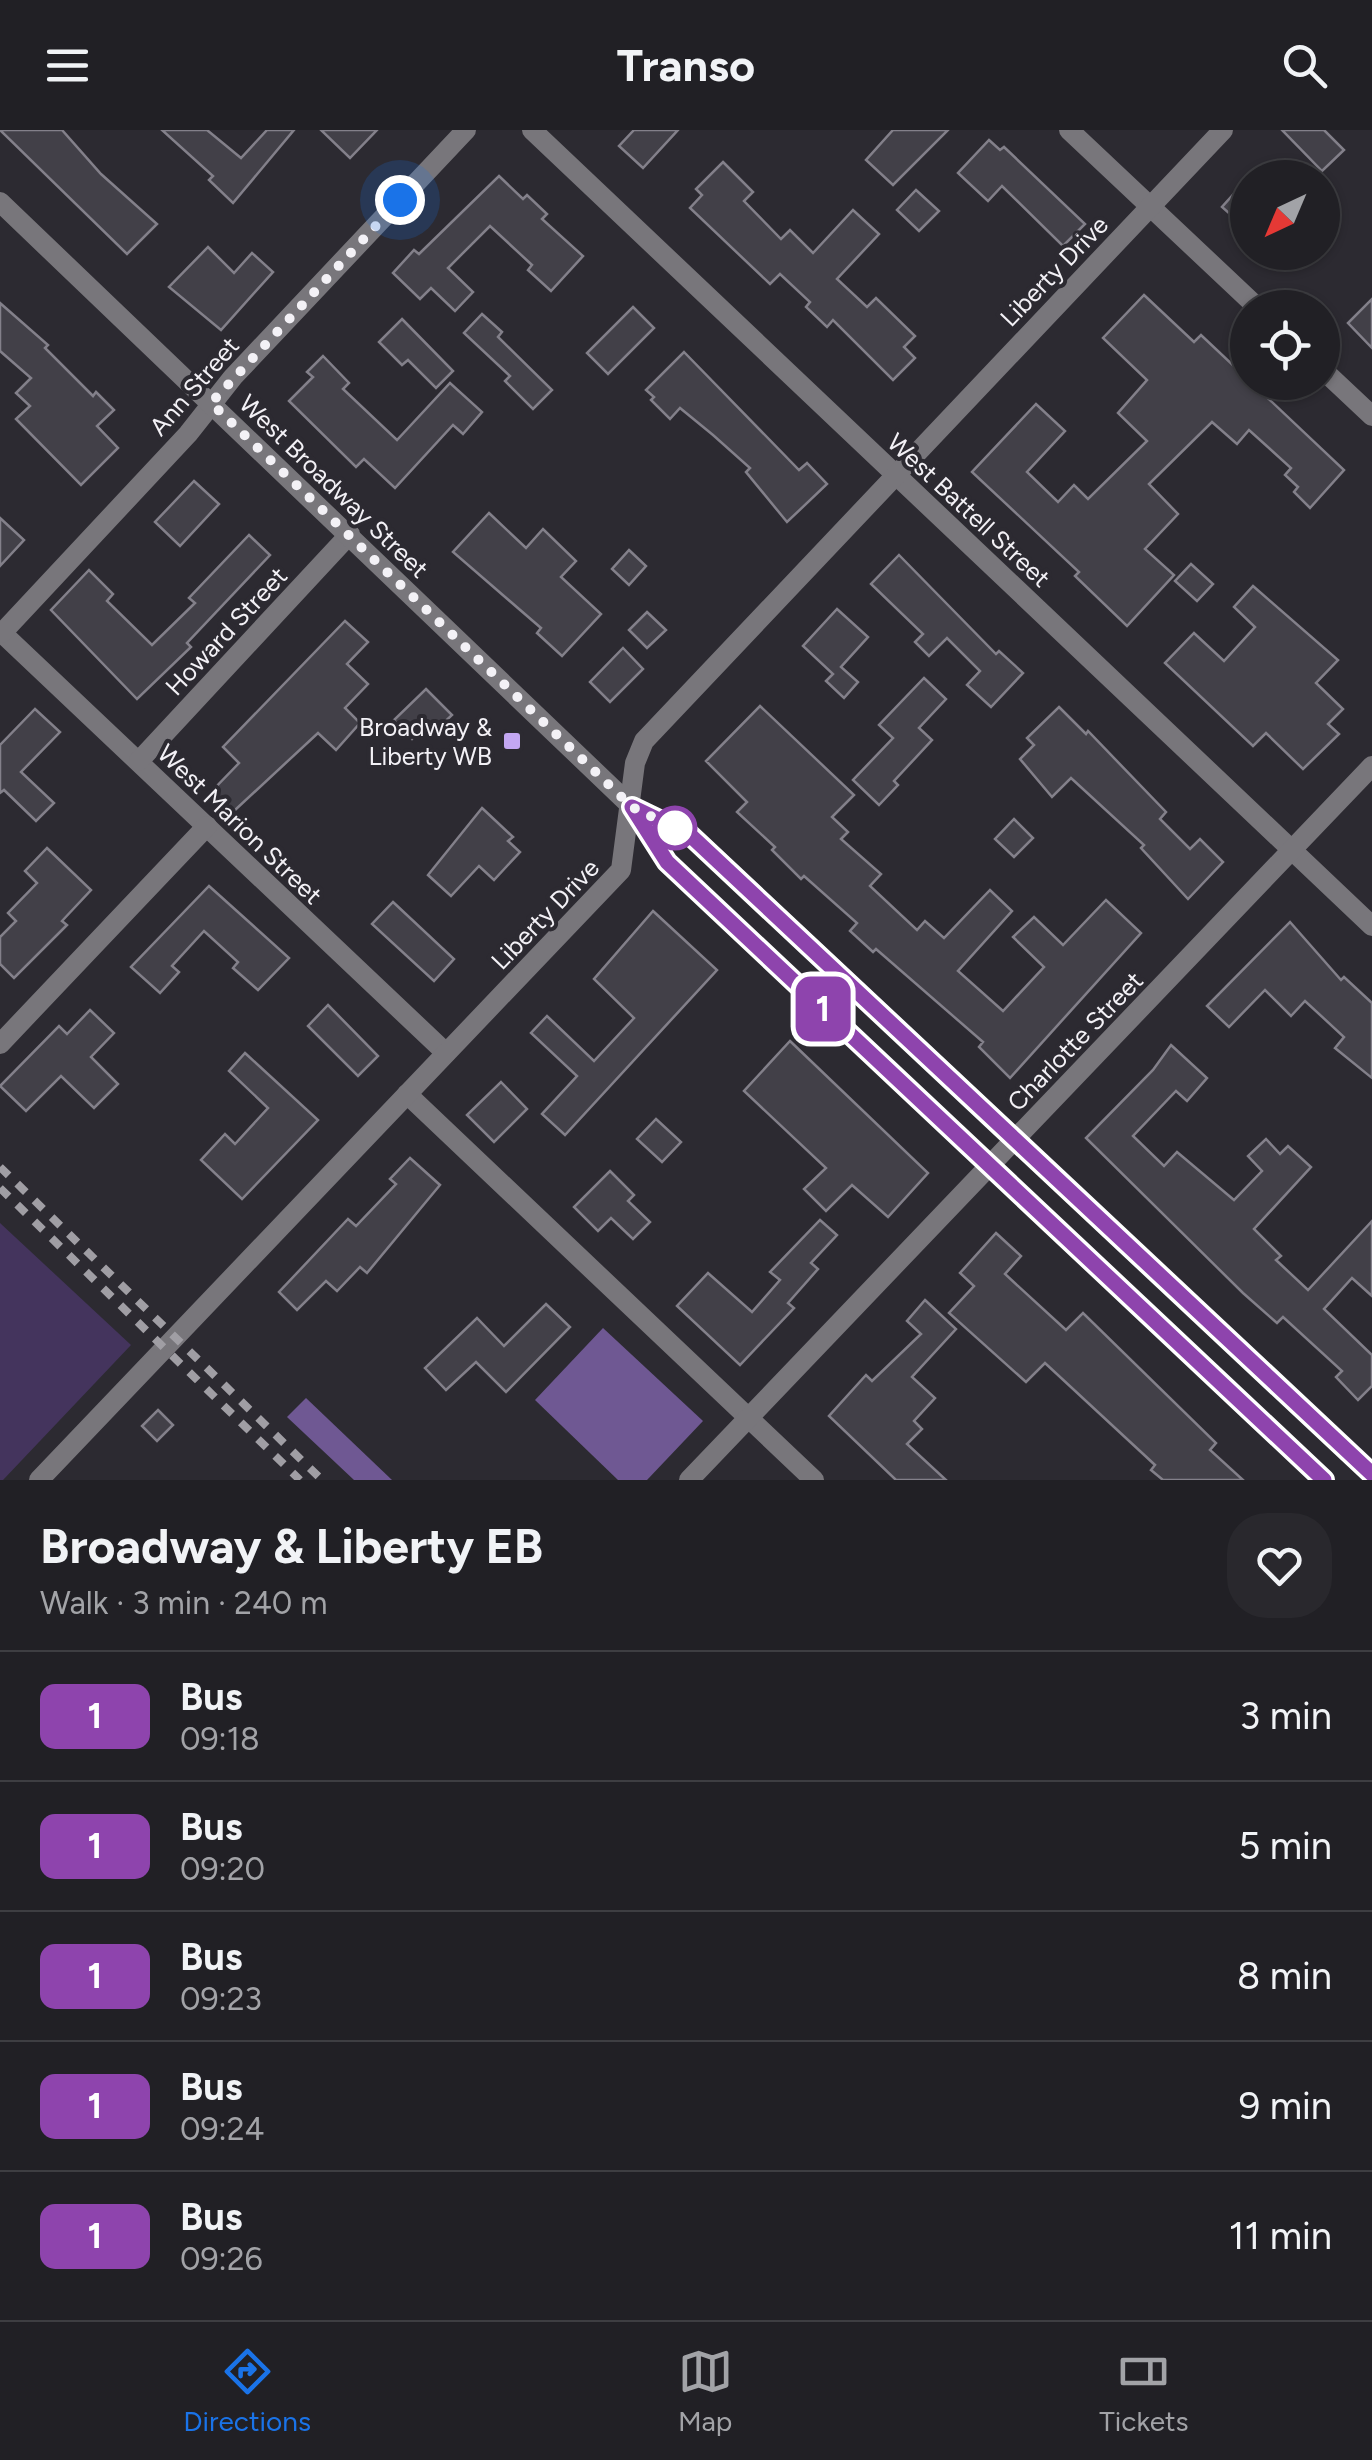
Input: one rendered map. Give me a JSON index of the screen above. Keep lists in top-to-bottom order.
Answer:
{
  "streets": {
    "street": [
      "Liberty Drive",
      "Ann Street",
      "West Broadway Street",
      "West Battell Street",
      "Howard Street",
      "West Marion Street",
      "Charlotte Street"
    ]
  },
  "crossings": [
    ["Liberty Drive", "West Broadway Street"],
    ["Liberty Drive", "West Battell Street"],
    ["Liberty Drive", "West Marion Street"],
    ["Ann Street", "West Broadway Street"],
    ["Ann Street", "West Marion Street"],
    ["West Broadway Street", "Howard Street"],
    ["West Broadway Street", "Charlotte Street"],
    ["West Battell Street", "Charlotte Street"],
    ["Howard Street", "West Marion Street"]
  ],
  "places": {
    "transit": ["Broadway & Liberty WB"]
  },
  "lines": ["bus line 1"],
  "north": "bottom left",
  "page": {
    "header": "Transo",
    "on_map": "1",
    "heading": ["Broadway & Liberty EB", "Walk · 3 min · 240 m"],
    "list": [
      {
        "mark": "1",
        "name": "Bus",
        "note": "09:18",
        "value": "3 min"
      },
      {
        "mark": "1",
        "name": "Bus",
        "note": "09:20",
        "value": "5 min"
      },
      {
        "mark": "1",
        "name": "Bus",
        "note": "09:23",
        "value": "8 min"
      },
      {
        "mark": "1",
        "name": "Bus",
        "note": "09:24",
        "value": "9 min"
      },
      {
        "mark": "1",
        "name": "Bus",
        "note": "09:26",
        "value": "11 min"
      }
    ],
    "tabs": ["Directions", "Map", "Tickets"]
  }
}
